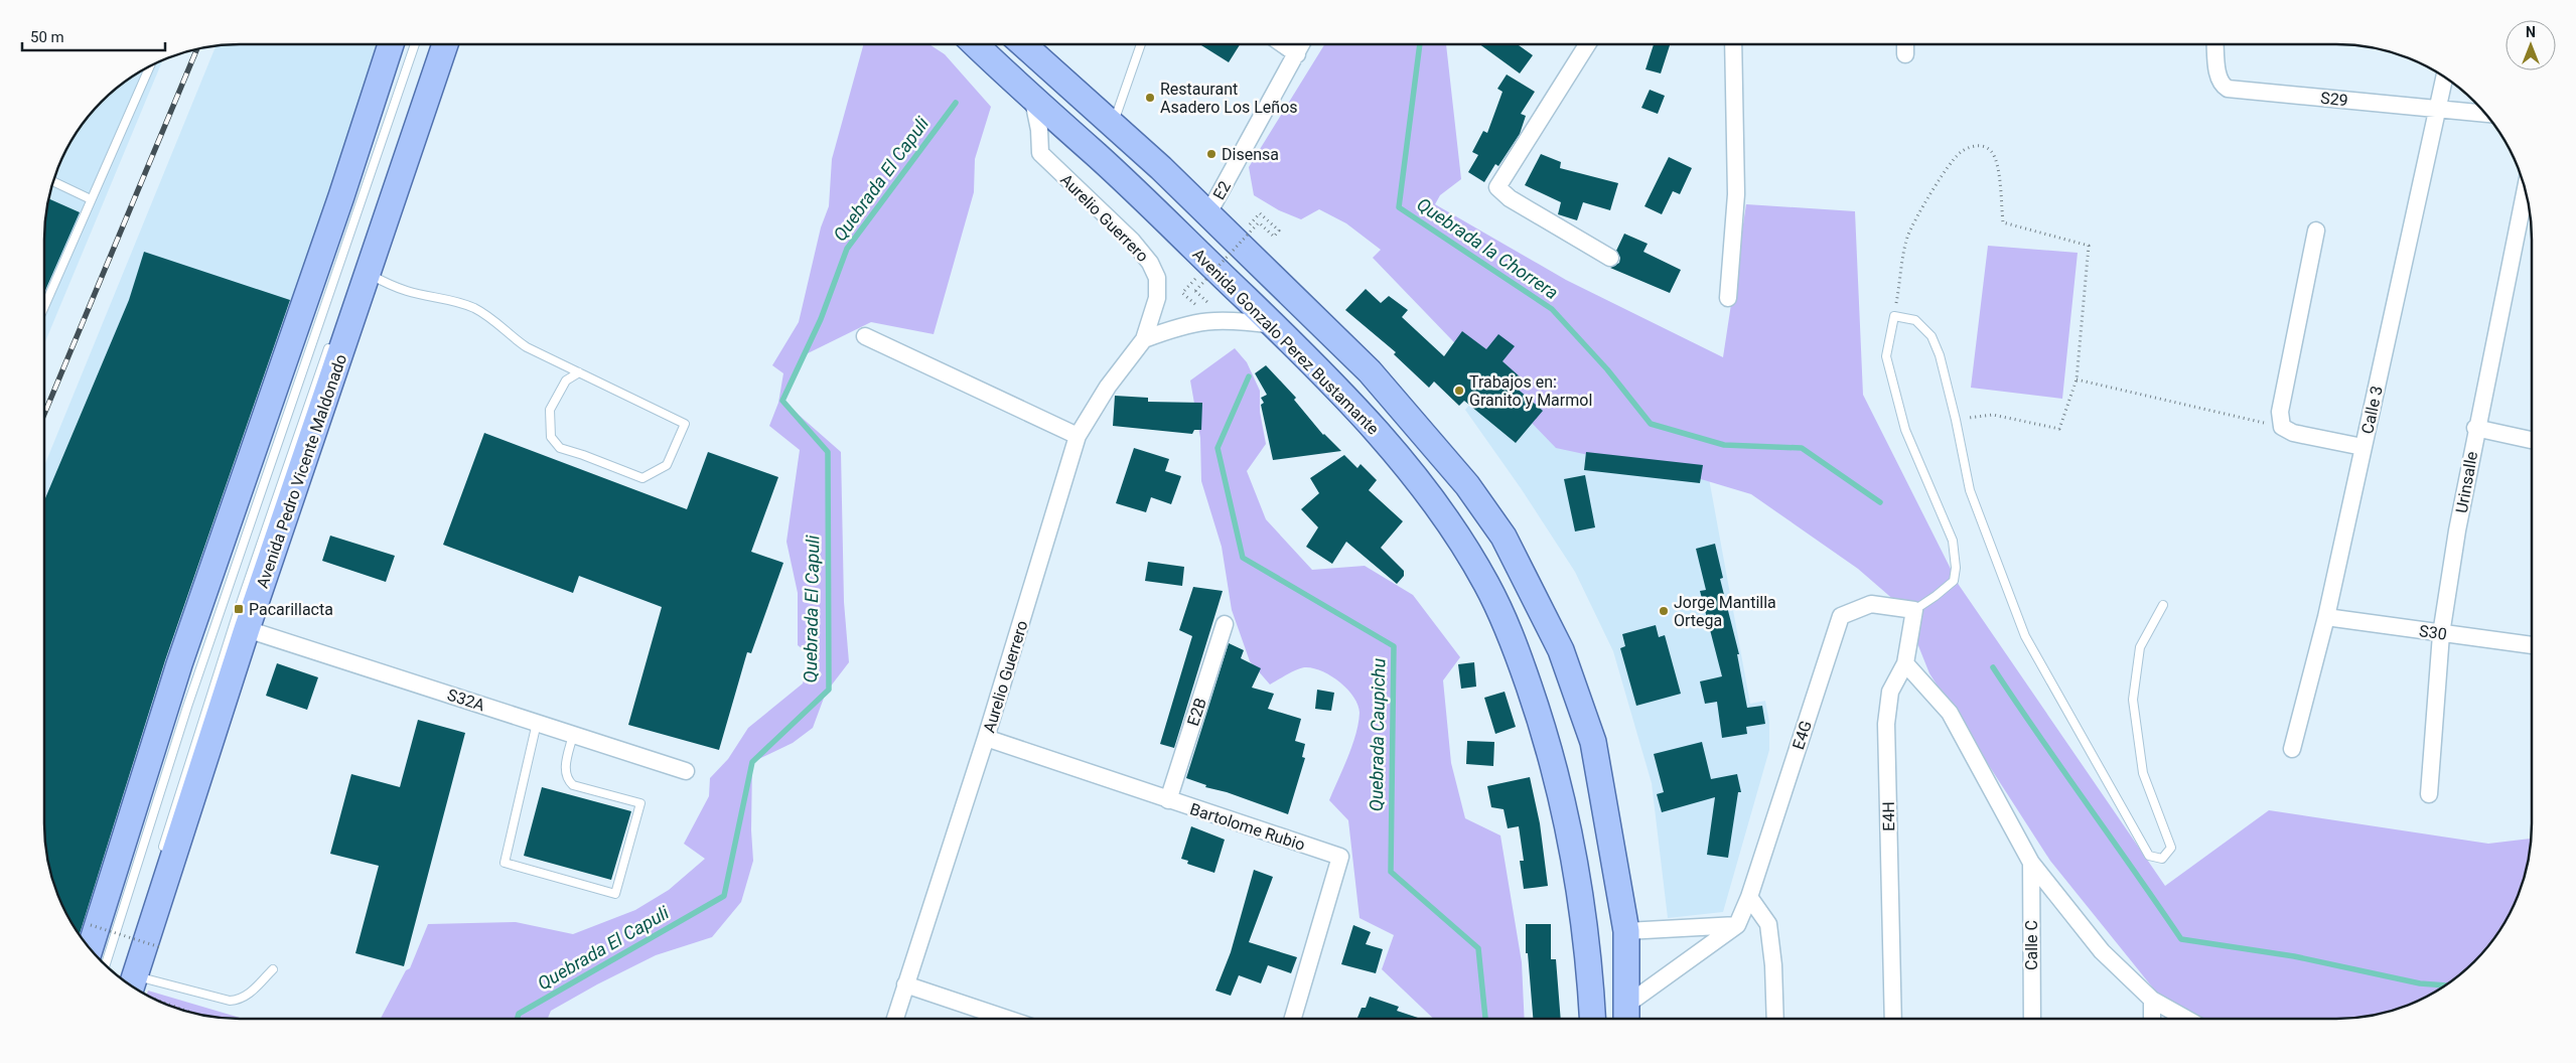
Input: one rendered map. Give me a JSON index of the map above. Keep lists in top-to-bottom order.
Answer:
{
  "streets": {
    "main road": ["Avenida Gonzalo Perez Bustamante", "Avenida Pedro Vicente Maldonado"],
    "street": [
      "S29",
      "E2",
      "Aurelio Guerrero",
      "Calle 3",
      "Urinsalle",
      "S30",
      "S32A",
      "E2B",
      "E4G",
      "E4H",
      "Bartolome Rubio",
      "Calle C"
    ]
  },
  "crossings": [
    ["S29", "Calle 3"],
    ["E2", "Avenida Gonzalo Perez Bustamante"],
    ["Aurelio Guerrero", "Avenida Gonzalo Perez Bustamante"],
    ["Aurelio Guerrero", "Bartolome Rubio"],
    ["Calle 3", "S30"],
    ["Avenida Pedro Vicente Maldonado", "S32A"],
    ["Urinsalle", "S30"],
    ["E2B", "Bartolome Rubio"],
    ["E4G", "E4H"]
  ],
  "water": ["Quebrada El Capuli", "Quebrada la Chorrera", "Quebrada Caupichu"],
  "places": {
    "other": [
      "Restaurant Asadero Los Leños",
      "Disensa",
      "Trabajos en: Granito y Marmol",
      "Jorge Mantilla Ortega"
    ],
    "transit": ["Pacarillacta"]
  },
  "scale_bar": "50 m",
  "north": "top"
}
